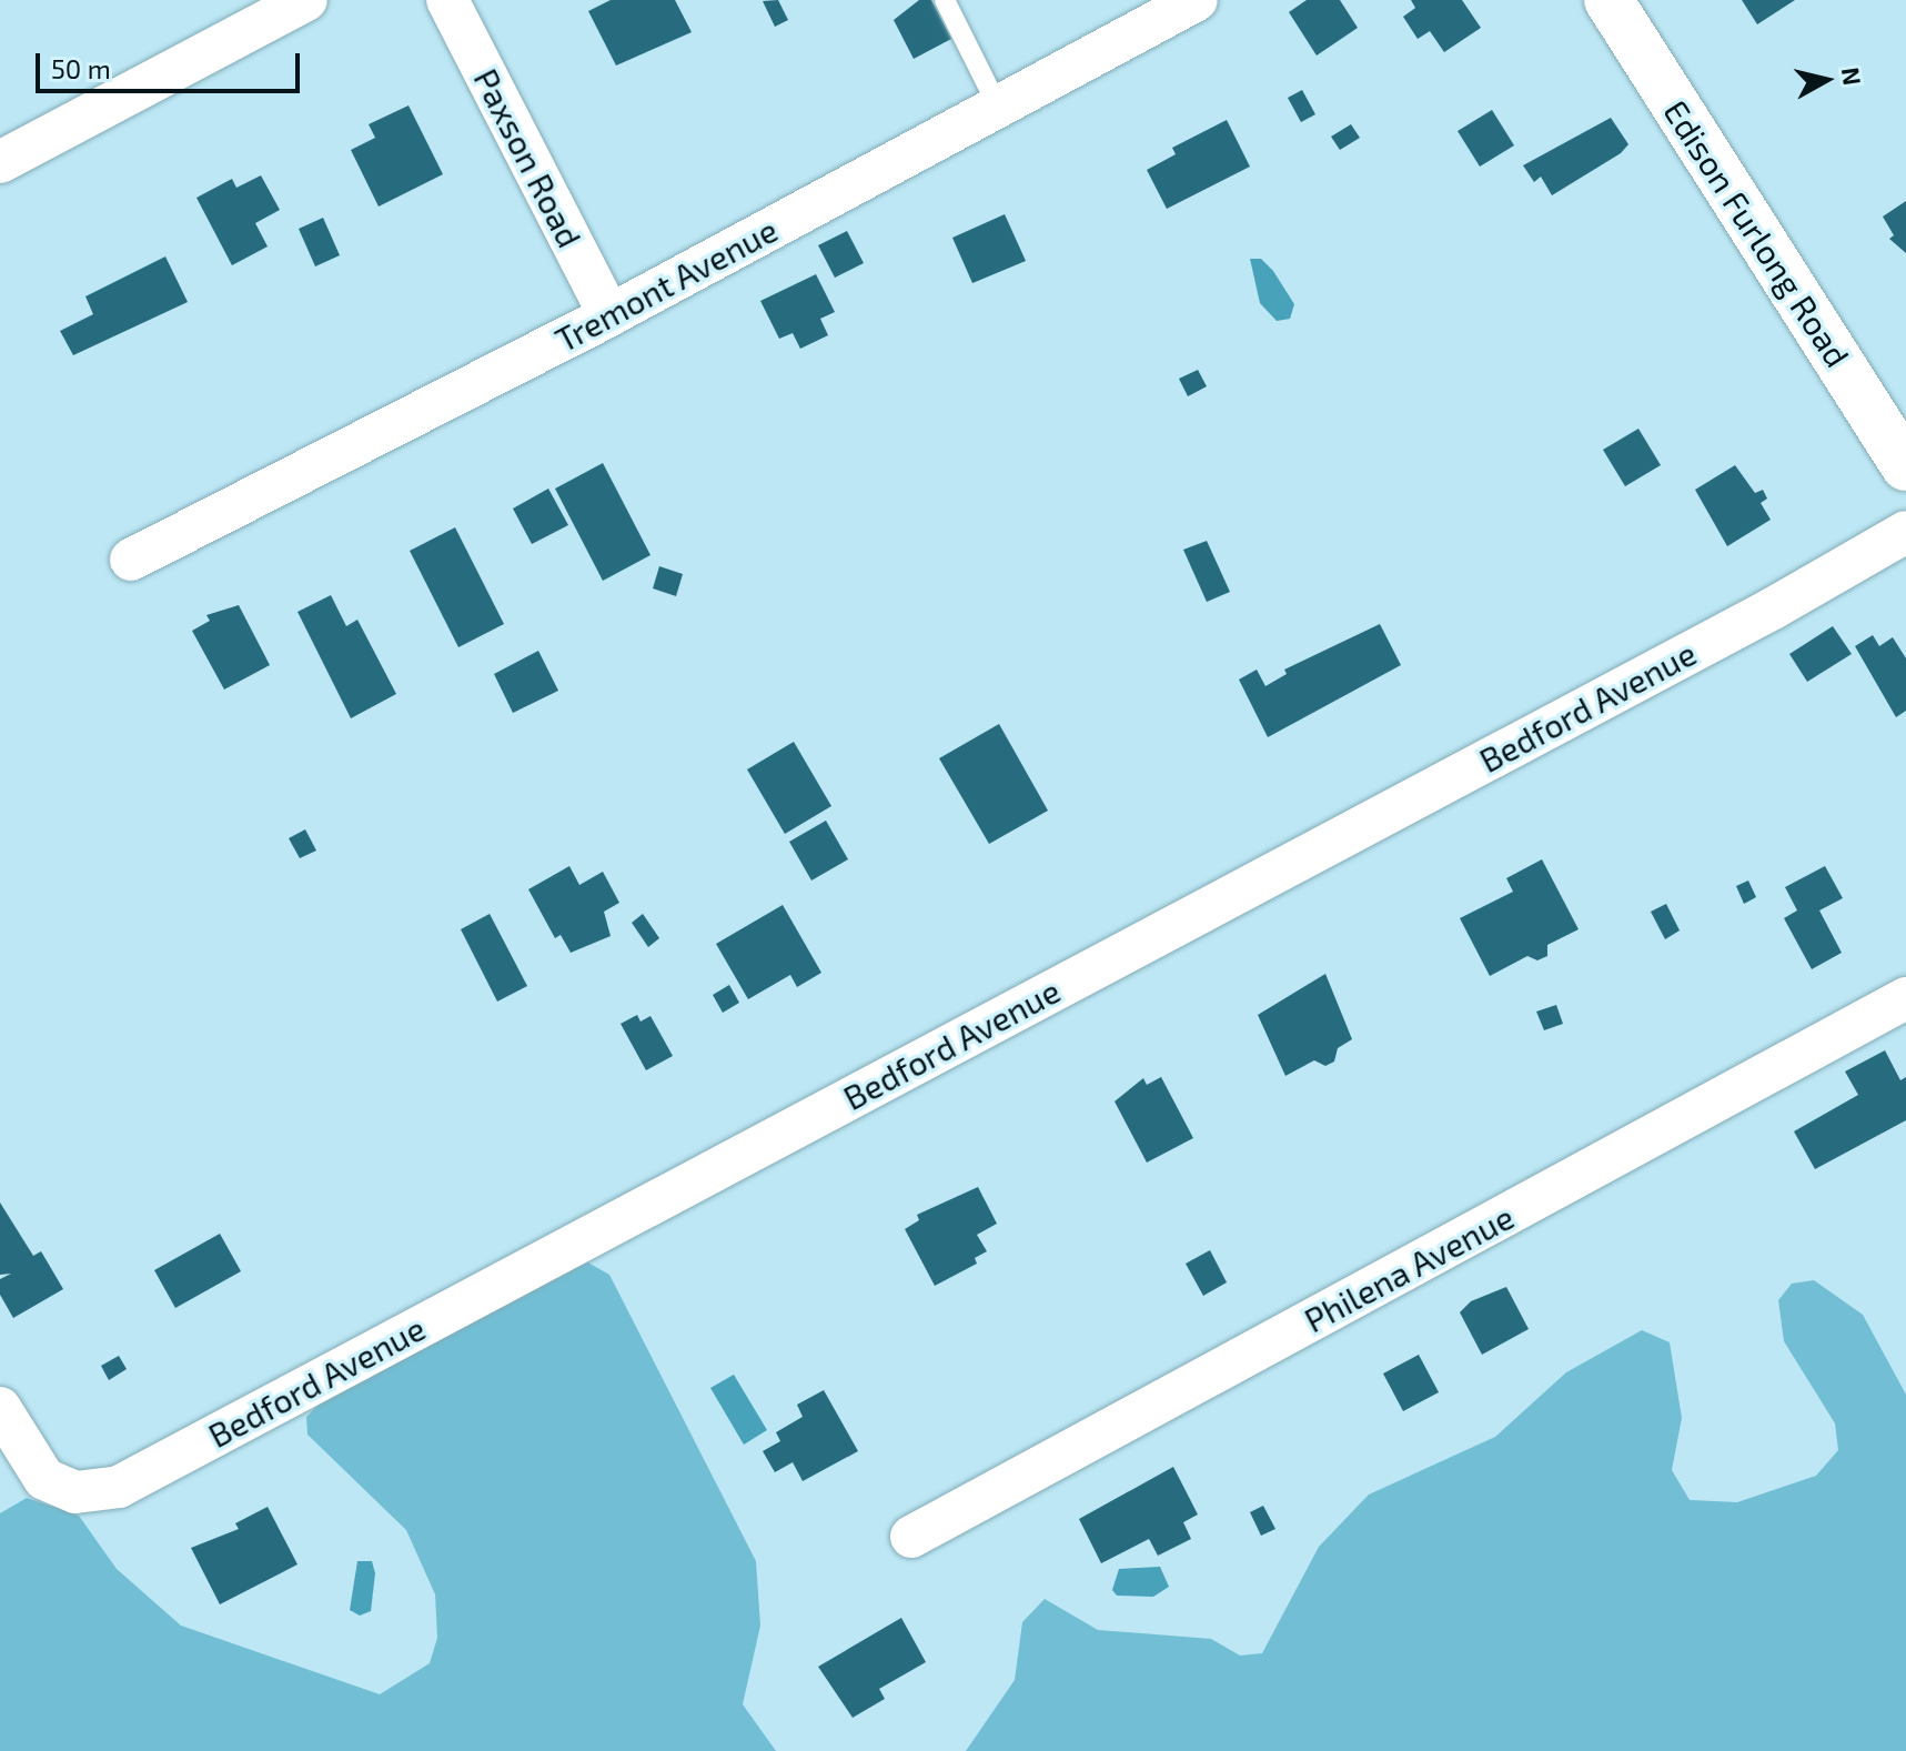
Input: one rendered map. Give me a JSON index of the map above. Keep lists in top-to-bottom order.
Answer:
{
  "streets": {
    "main road": ["Edison Furlong Road"],
    "street": [
      "Paxson Road",
      "Tremont Avenue",
      "Bedford Avenue",
      "Philena Avenue"
    ]
  },
  "crossings": [
    ["Paxson Road", "Tremont Avenue"]
  ],
  "scale_bar": "50 m",
  "north": "right"
}
